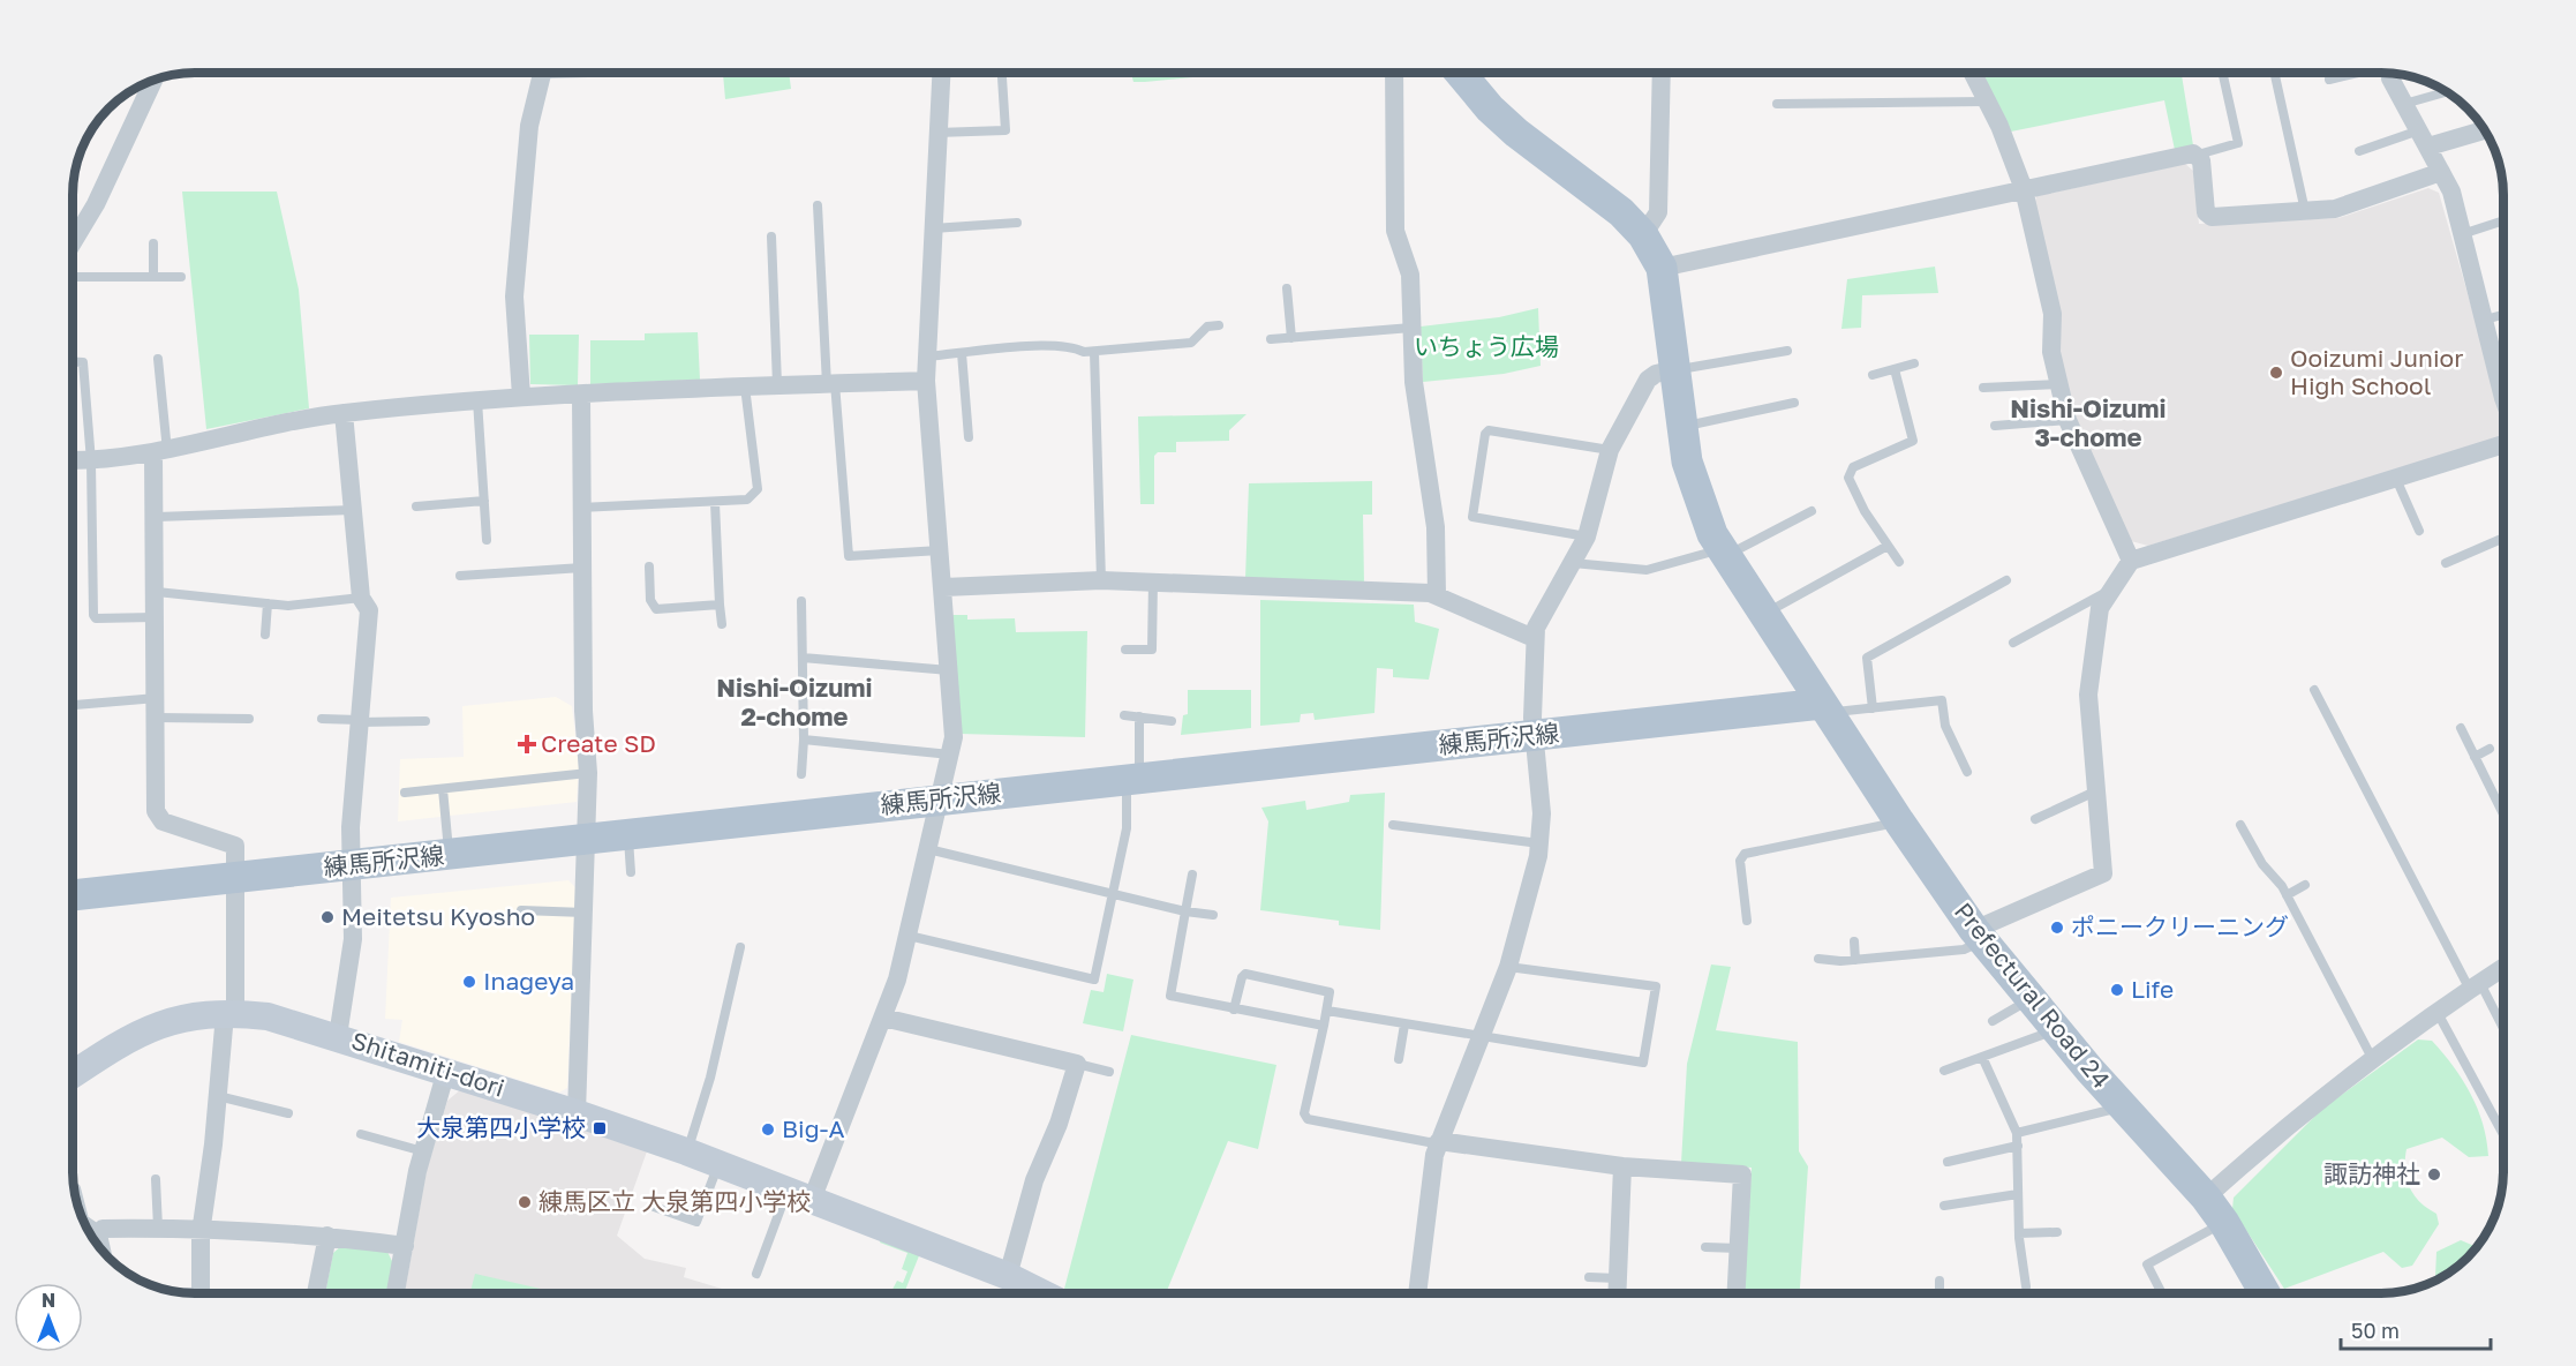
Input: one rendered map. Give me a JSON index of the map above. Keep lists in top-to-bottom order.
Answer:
{
  "streets": {
    "main road": ["練馬所沢線", "Prefectural Road 24"],
    "street": ["Shitamiti-dori"]
  },
  "crossings": [
    ["練馬所沢線", "Prefectural Road 24"]
  ],
  "districts": ["Nishi-Oizumi 3-chome", "Nishi-Oizumi 2-chome"],
  "parks": ["いちょう広場"],
  "places": {
    "other": [
      "Ooizumi Junior High School",
      "Meitetsu Kyosho",
      "ポニークリーニング",
      "Inageya",
      "Life",
      "Big-A",
      "諏訪神社",
      "練馬区立 大泉第四小学校"
    ],
    "health": ["Create SD"],
    "transit": ["大泉第四小学校"]
  },
  "scale_bar": "50 m",
  "north": "top"
}
